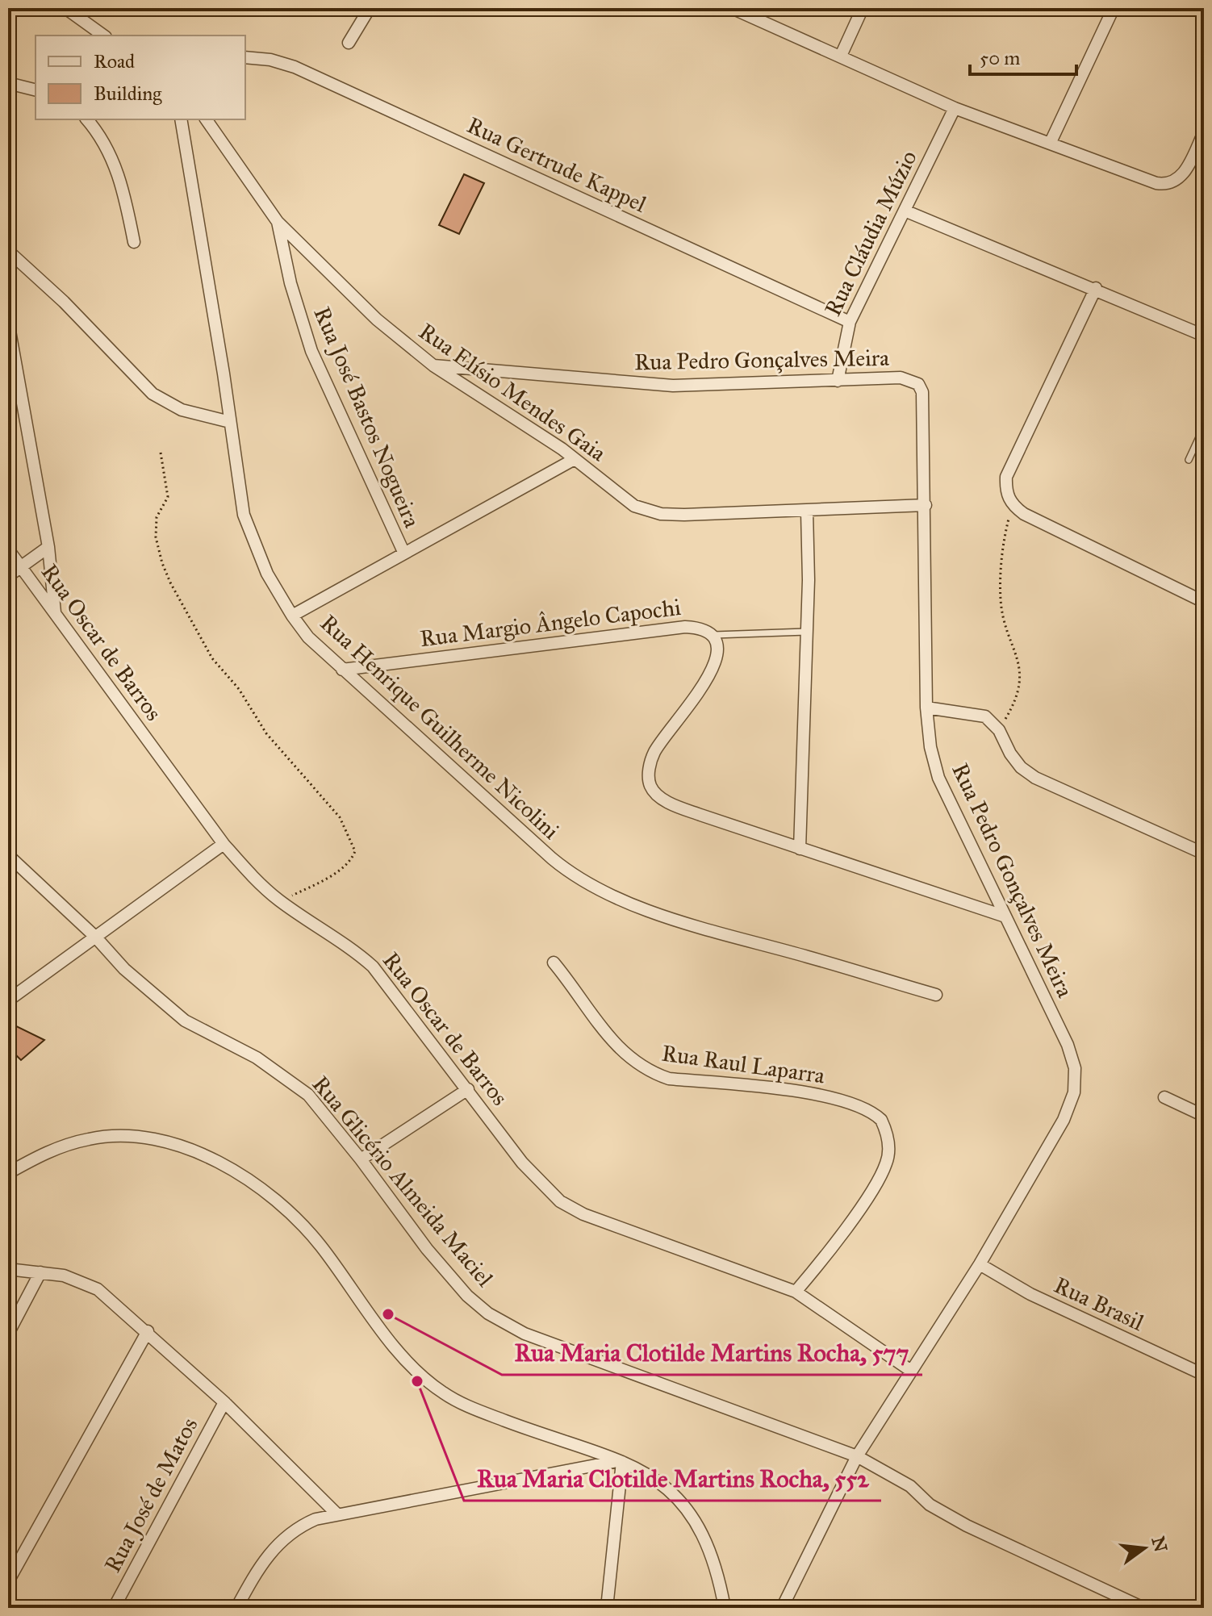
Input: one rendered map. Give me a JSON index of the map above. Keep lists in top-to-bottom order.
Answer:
{
  "streets": {
    "street": [
      "Rua Gertrude Kappel",
      "Rua Cláudia Múzio",
      "Rua Pedro Gonçalves Meira",
      "Rua Elísio Mendes Gaia",
      "Rua José Bastos Nogueira",
      "Rua Margio Ângelo Capochi",
      "Rua Oscar de Barros",
      "Rua Henrique Guilherme Nicolini",
      "Rua Raul Laparra",
      "Rua Glicério Almeida Maciel",
      "Rua Brasil",
      "Rua José de Matos"
    ]
  },
  "crossings": [
    ["Rua Gertrude Kappel", "Rua Cláudia Múzio"],
    ["Rua Cláudia Múzio", "Rua Pedro Gonçalves Meira"],
    ["Rua Pedro Gonçalves Meira", "Rua Elísio Mendes Gaia"],
    ["Rua Pedro Gonçalves Meira", "Rua Oscar de Barros"],
    ["Rua Pedro Gonçalves Meira", "Rua Glicério Almeida Maciel"],
    ["Rua Pedro Gonçalves Meira", "Rua Brasil"],
    ["Rua Elísio Mendes Gaia", "Rua José Bastos Nogueira"],
    ["Rua Margio Ângelo Capochi", "Rua Henrique Guilherme Nicolini"],
    ["Rua Oscar de Barros", "Rua Raul Laparra"]
  ],
  "places": ["Rua Maria Clotilde Martins Rocha, 577", "Rua Maria Clotilde Martins Rocha, 552"],
  "legend": ["Road", "Building"],
  "scale_bar": "50 m",
  "north": "right"
}
